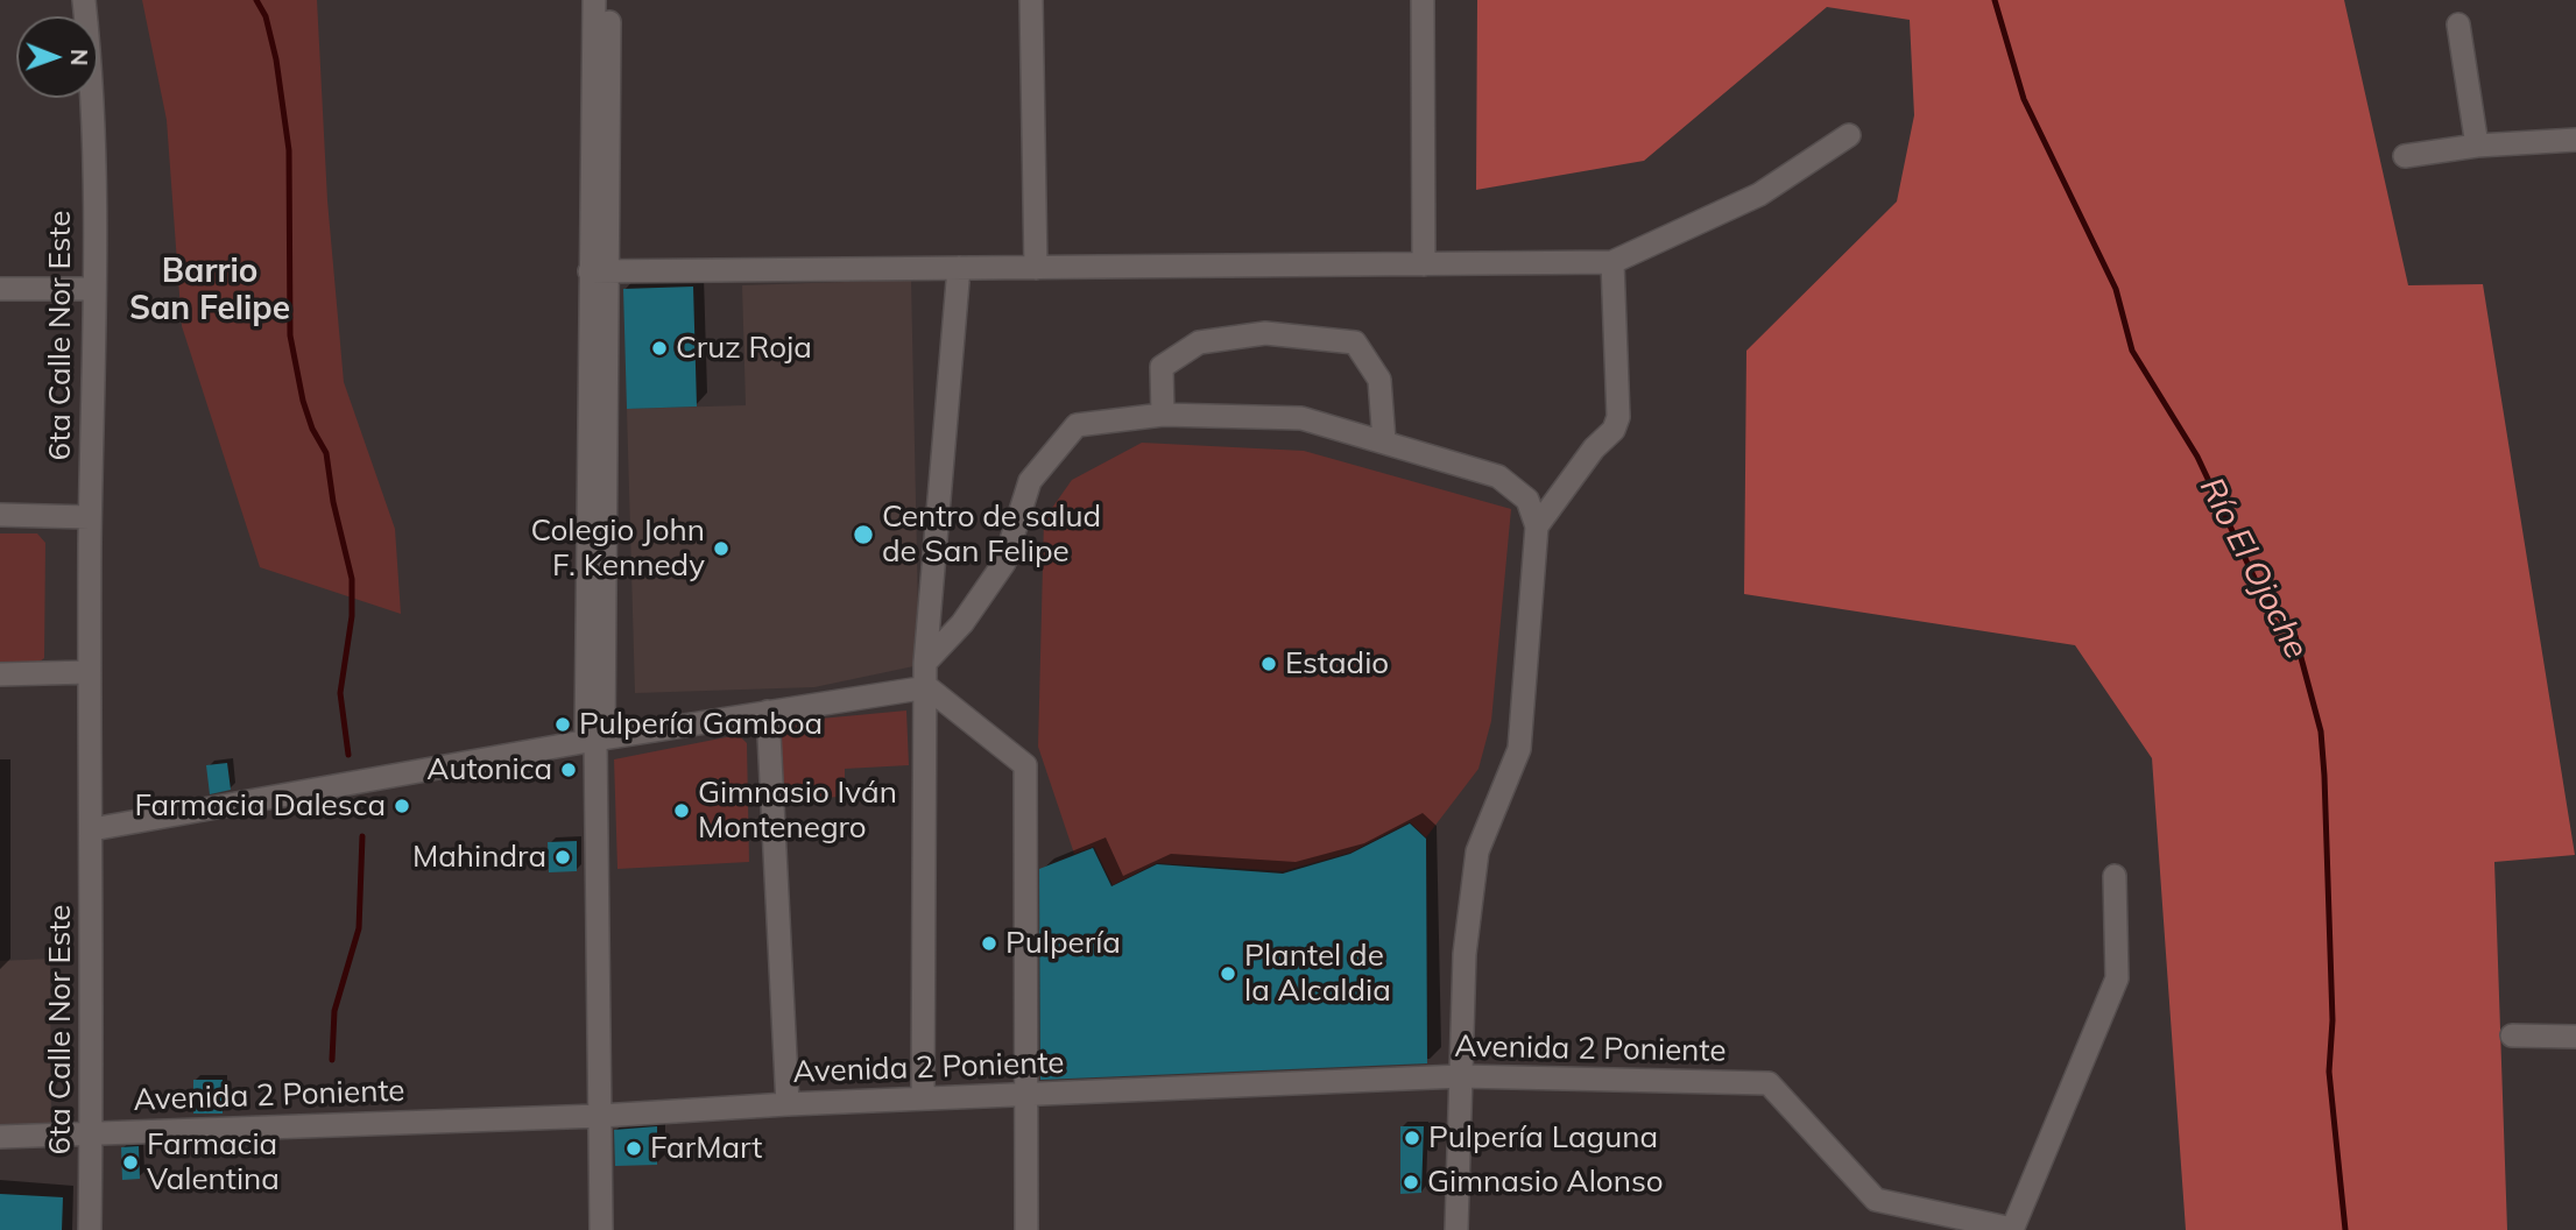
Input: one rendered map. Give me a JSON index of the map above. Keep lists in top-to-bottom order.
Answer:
{
  "streets": {
    "street": ["6ta Calle Nor Este", "Avenida 2 Poniente"]
  },
  "crossings": [
    ["6ta Calle Nor Este", "Avenida 2 Poniente"]
  ],
  "districts": ["Barrio San Felipe"],
  "water": ["Río El Ojoche"],
  "places": [
    "Cruz Roja",
    "Centro de salud de San Felipe",
    "Colegio John F. Kennedy",
    "Estadio",
    "Pulpería Gamboa",
    "Autonica",
    "Farmacia Dalesca",
    "Gimnasio Iván Montenegro",
    "Mahindra",
    "Pulpería",
    "Plantel de la Alcaldia",
    "Pulpería Laguna",
    "FarMart",
    "Farmacia Valentina",
    "Gimnasio Alonso"
  ],
  "north": "right"
}
